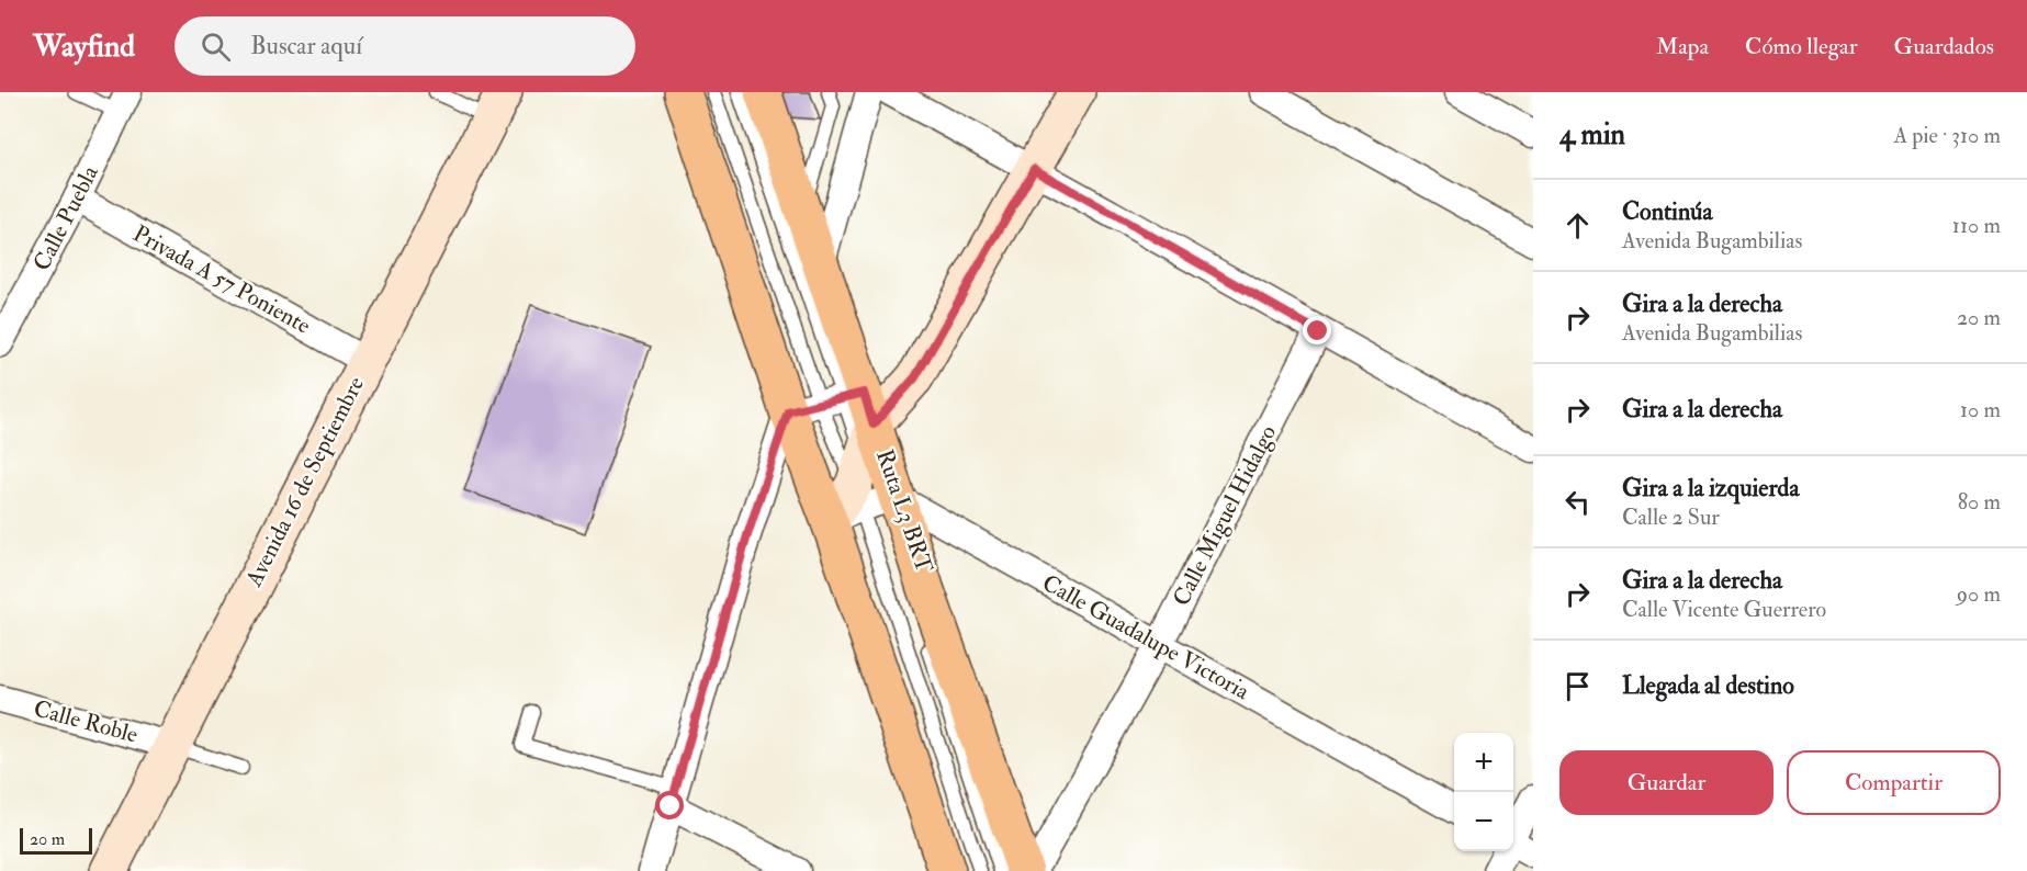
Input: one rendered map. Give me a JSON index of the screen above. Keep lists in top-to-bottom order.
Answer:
{
  "streets": {
    "main road": ["Avenida 16 de Septiembre"],
    "street": [
      "Calle Puebla",
      "Privada A 57 Poniente",
      "Calle Miguel Hidalgo",
      "Calle Guadalupe Victoria",
      "Calle Roble"
    ]
  },
  "crossings": [
    ["Calle Puebla", "Privada A 57 Poniente"],
    ["Privada A 57 Poniente", "Avenida 16 de Septiembre"],
    ["Avenida 16 de Septiembre", "Calle Roble"],
    ["Calle Miguel Hidalgo", "Calle Guadalupe Victoria"]
  ],
  "scale_bar": "20 m",
  "page": {
    "header": "Wayfind",
    "search": "Buscar aquí",
    "nav": ["Mapa", "Cómo llegar", "Guardados"],
    "heading": ["4 min", "A pie · 310 m"],
    "list": [
      ["Continúa", "Avenida Bugambilias", "110 m"],
      ["Gira a la derecha", "Avenida Bugambilias", "20 m"],
      ["Gira a la derecha", "10 m"],
      ["Gira a la izquierda", "Calle 2 Sur", "80 m"],
      ["Gira a la derecha", "Calle Vicente Guerrero", "90 m"],
      "Llegada al destino"
    ],
    "buttons": ["Guardar", "Compartir"],
    "map_buttons": ["+", "−"],
    "scale": "20 m"
  }
}
